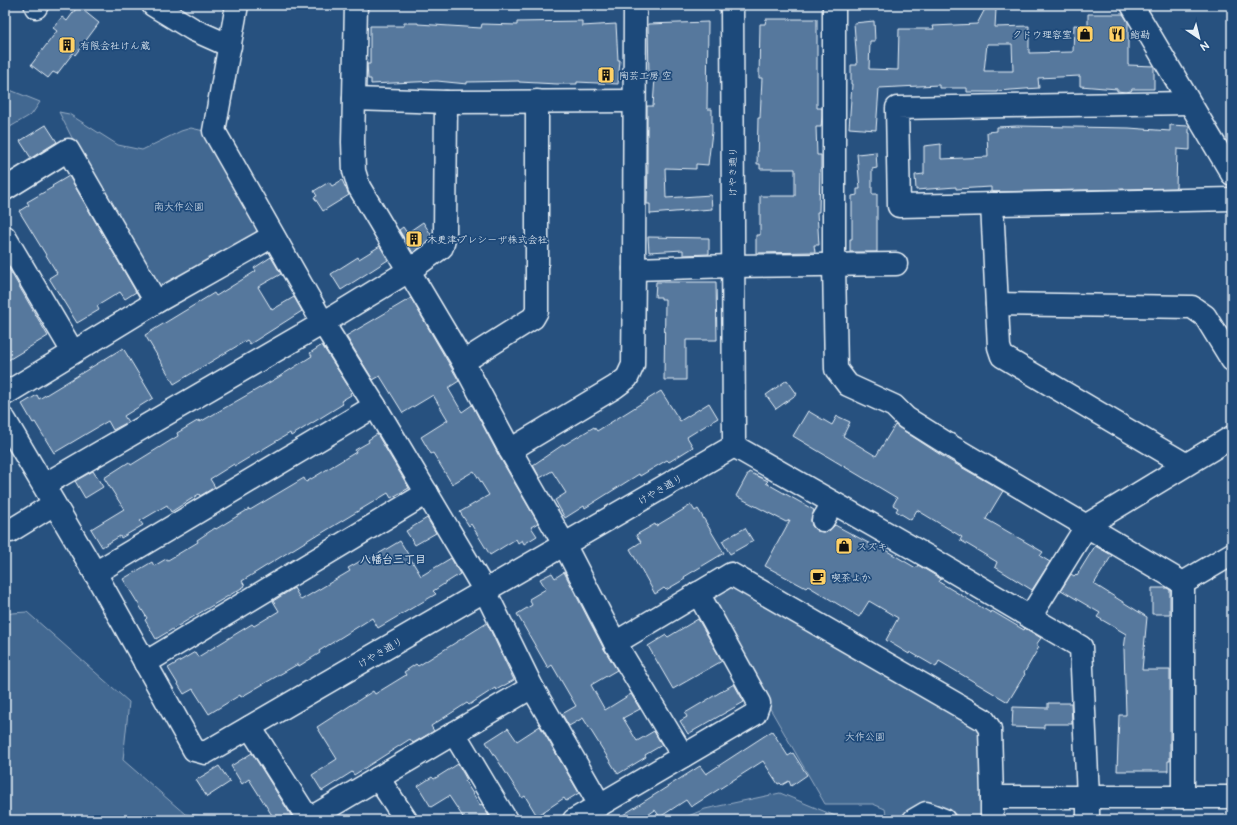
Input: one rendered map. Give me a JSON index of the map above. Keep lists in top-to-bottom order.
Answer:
{
  "streets": {
    "street": ["けやき通り"]
  },
  "districts": ["八幡台三丁目"],
  "parks": ["南大作公園", "大作公園"],
  "places": {
    "shop": ["クドウ理容室", "スズキ"],
    "restaurant": ["鮨勘"],
    "building": ["有限会社けん蔵", "陶芸工房 空", "木更津プレシーザ株式会社"],
    "cafe": ["喫茶よか"]
  },
  "north": "bottom right"
}
